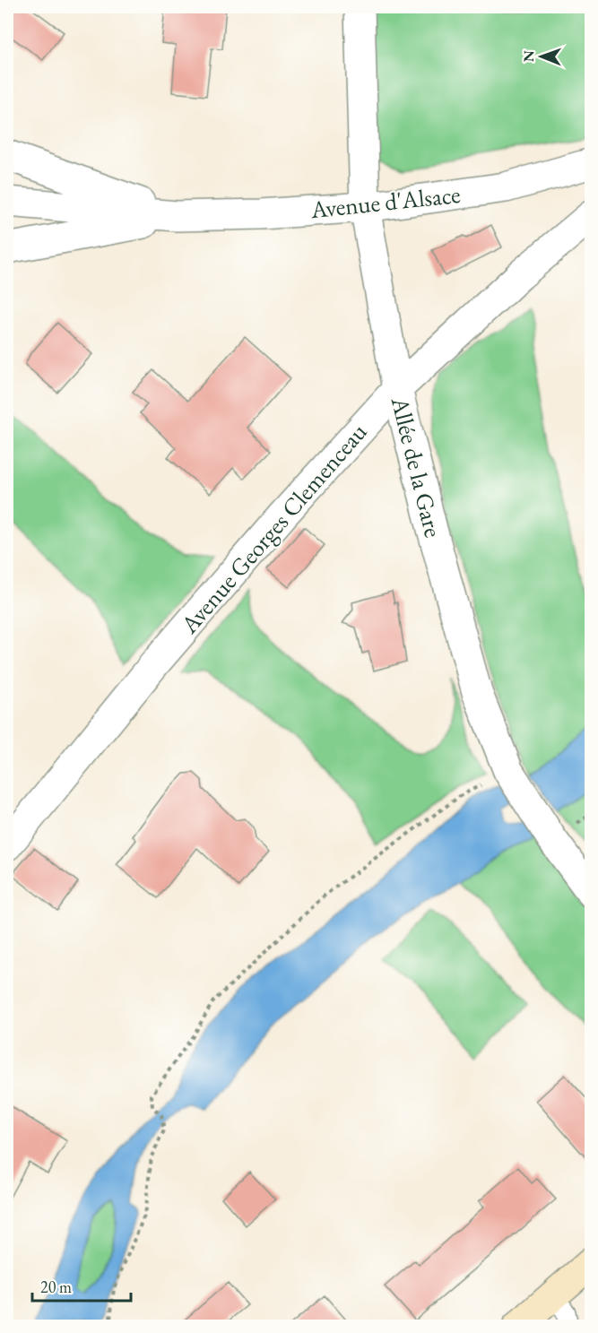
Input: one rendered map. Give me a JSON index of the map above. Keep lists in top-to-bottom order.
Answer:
{
  "streets": {
    "street": ["Avenue d'Alsace", "Allée de la Gare", "Avenue Georges Clemenceau"]
  },
  "crossings": [
    ["Avenue d'Alsace", "Allée de la Gare"],
    ["Allée de la Gare", "Avenue Georges Clemenceau"]
  ],
  "scale_bar": "20 m",
  "north": "left"
}
